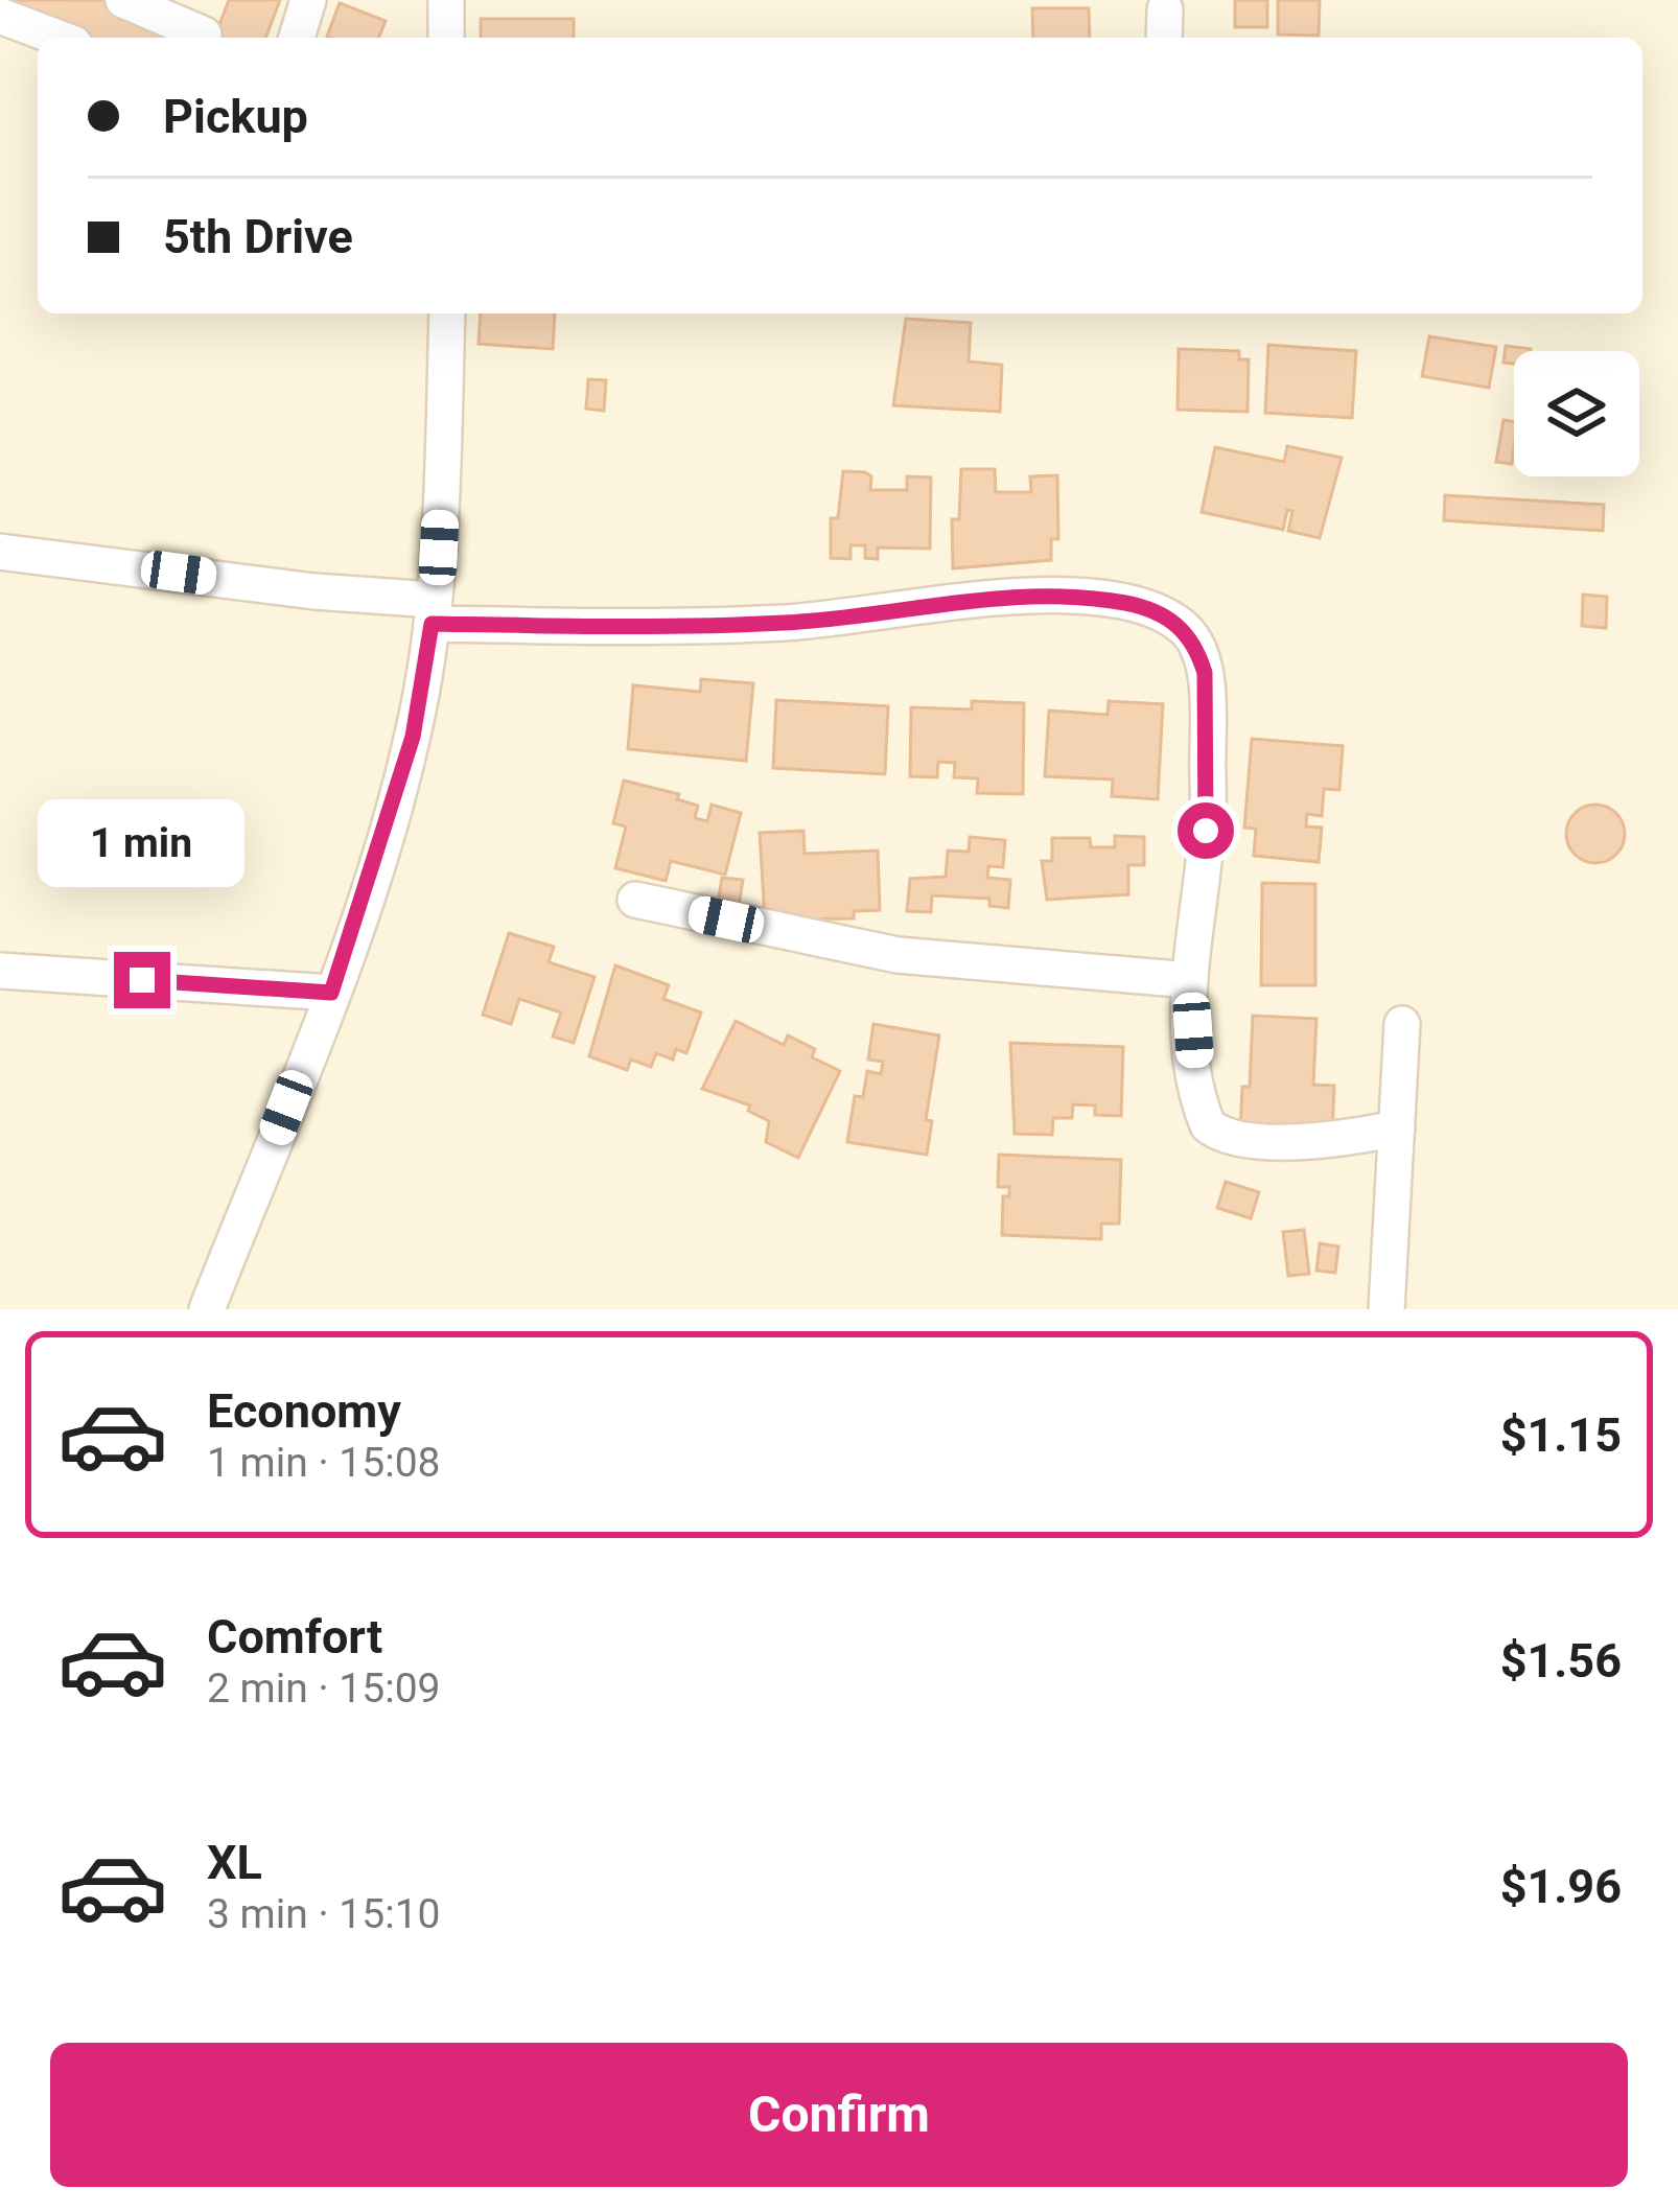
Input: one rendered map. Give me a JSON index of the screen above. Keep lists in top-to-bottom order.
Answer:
{
  "page": {
    "banner": ["Pickup", "5th Drive"],
    "bubble": "1 min",
    "list": [
      {
        "name": "Economy",
        "note": "1 min · 15:08",
        "value": "$1.15"
      },
      {
        "name": "Comfort",
        "note": "2 min · 15:09",
        "value": "$1.56"
      },
      {
        "name": "XL",
        "note": "3 min · 15:10",
        "value": "$1.96"
      }
    ],
    "buttons": "Confirm"
  }
}
